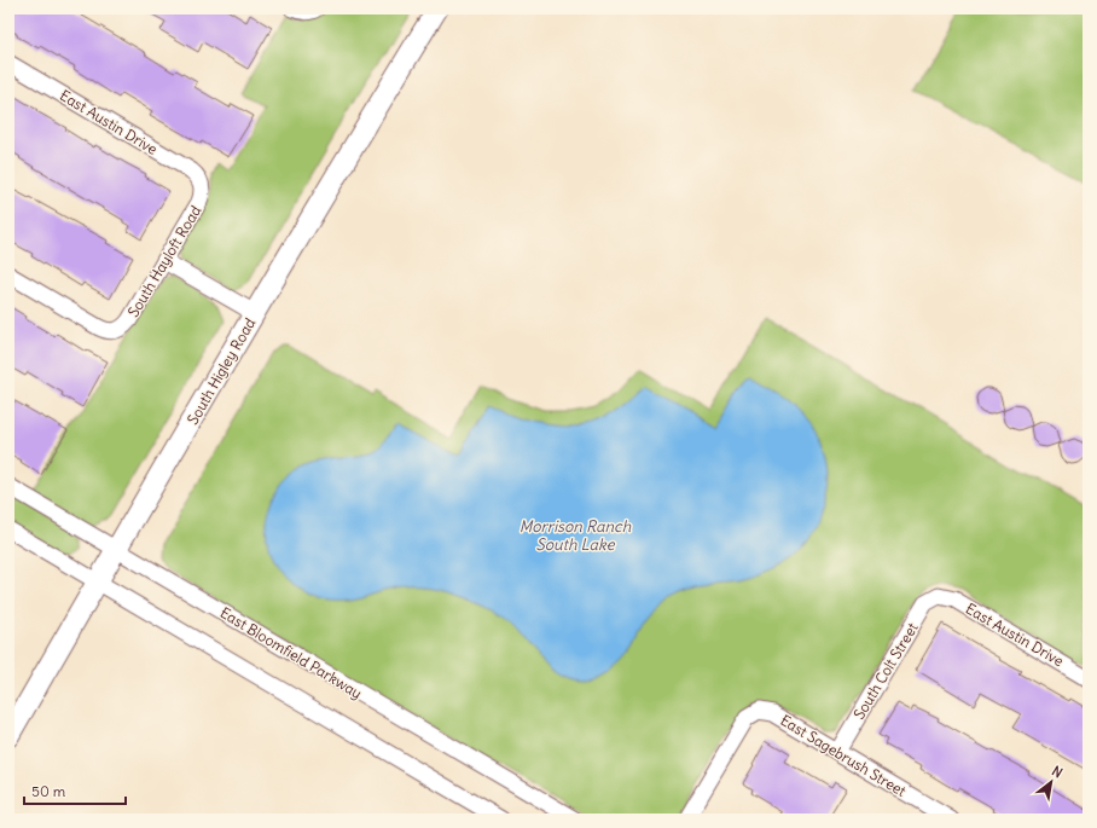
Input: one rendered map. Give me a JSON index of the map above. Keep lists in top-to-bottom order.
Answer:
{
  "streets": {
    "main road": ["South Higley Road"],
    "street": [
      "East Austin Drive",
      "South Hayloft Road",
      "East Bloomfield Parkway",
      "South Colt Street",
      "East Sagebrush Street"
    ]
  },
  "crossings": [
    ["East Austin Drive", "South Hayloft Road"],
    ["East Austin Drive", "South Colt Street"],
    ["South Higley Road", "East Bloomfield Parkway"],
    ["South Colt Street", "East Sagebrush Street"]
  ],
  "water": ["Morrison Ranch South Lake"],
  "scale_bar": "50 m",
  "north": "top right"
}
